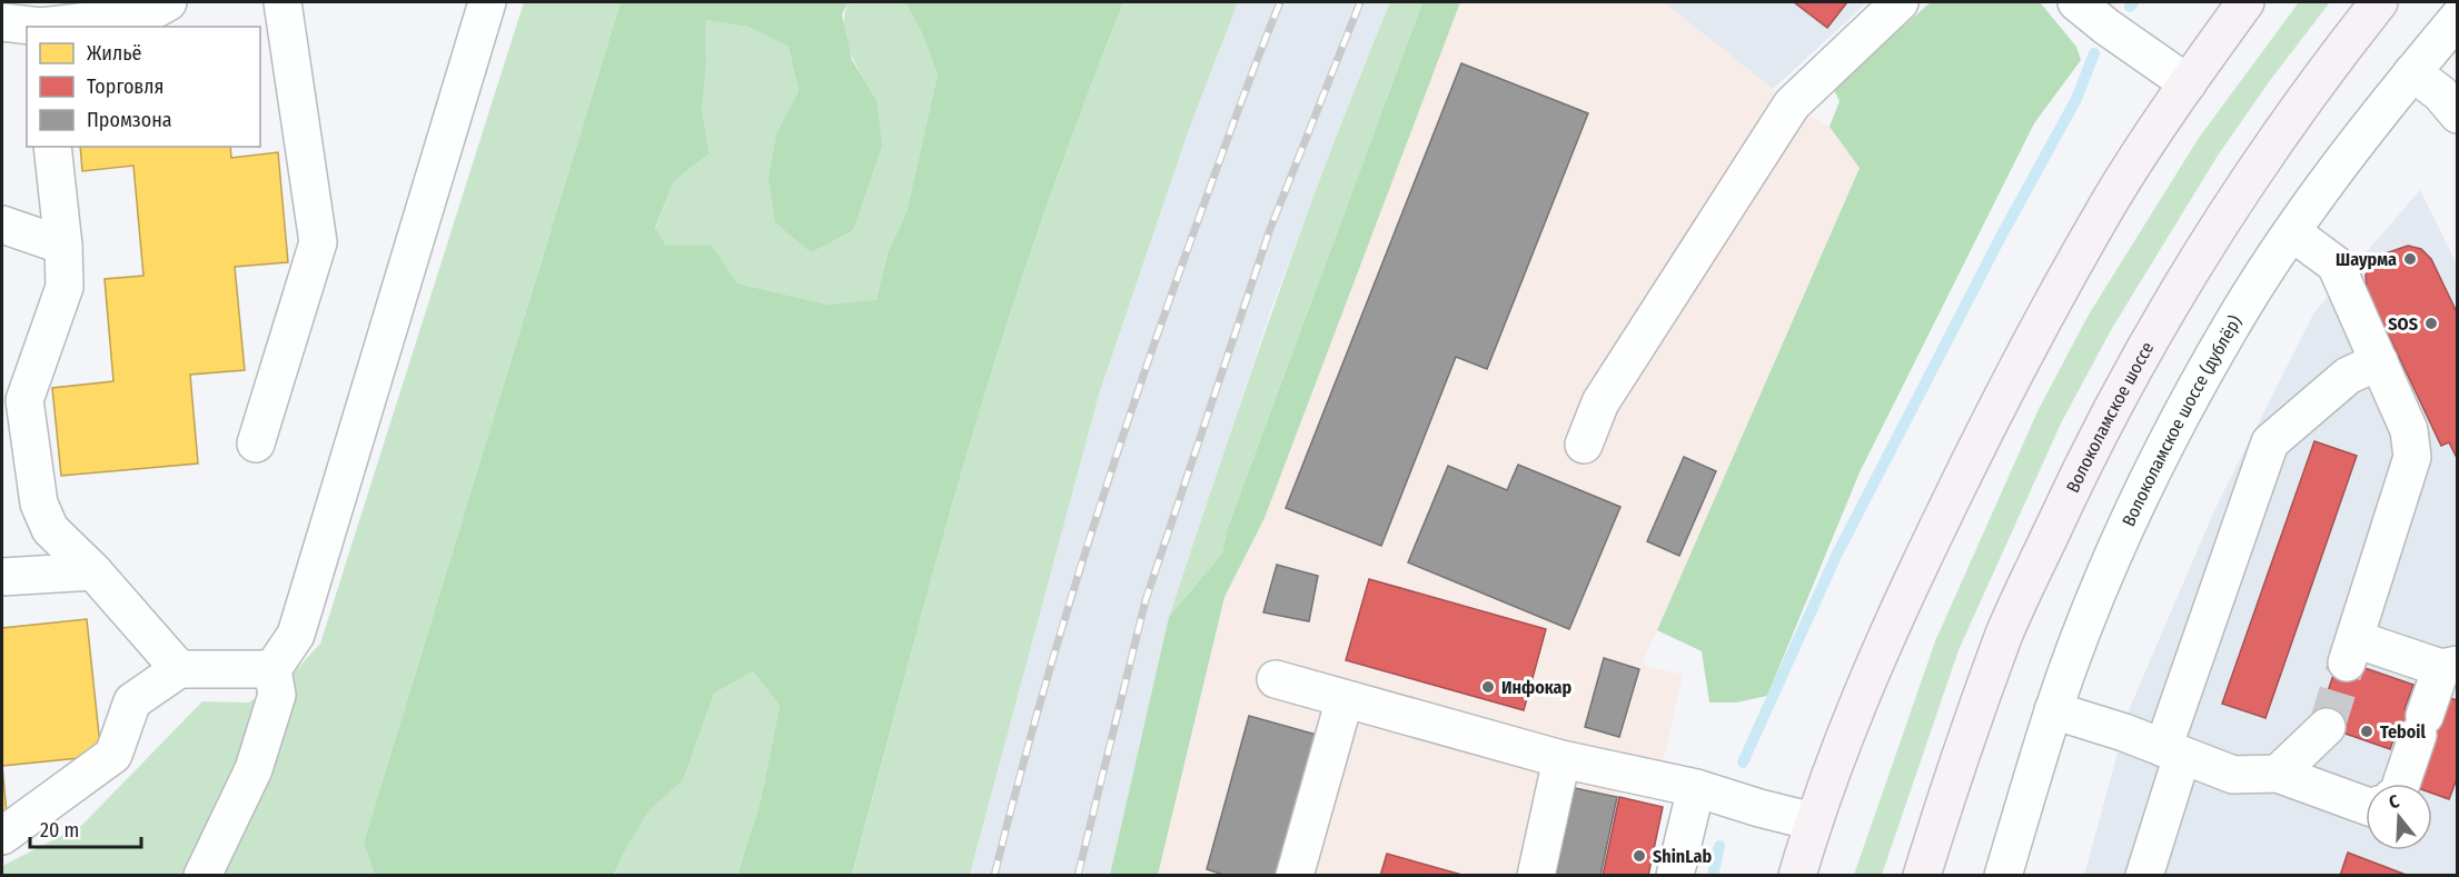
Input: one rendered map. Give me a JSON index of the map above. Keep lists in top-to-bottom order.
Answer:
{
  "streets": {
    "main road": ["Волоколамское шоссе"],
    "street": ["Волоколамское шоссе (дублёр)"]
  },
  "places": [
    "Шаурма",
    "SOS",
    "Инфокар",
    "Teboil",
    "ShinLab"
  ],
  "legend": ["Жильё", "Торговля", "Промзона"],
  "scale_bar": "20 m",
  "north": "top"
}
